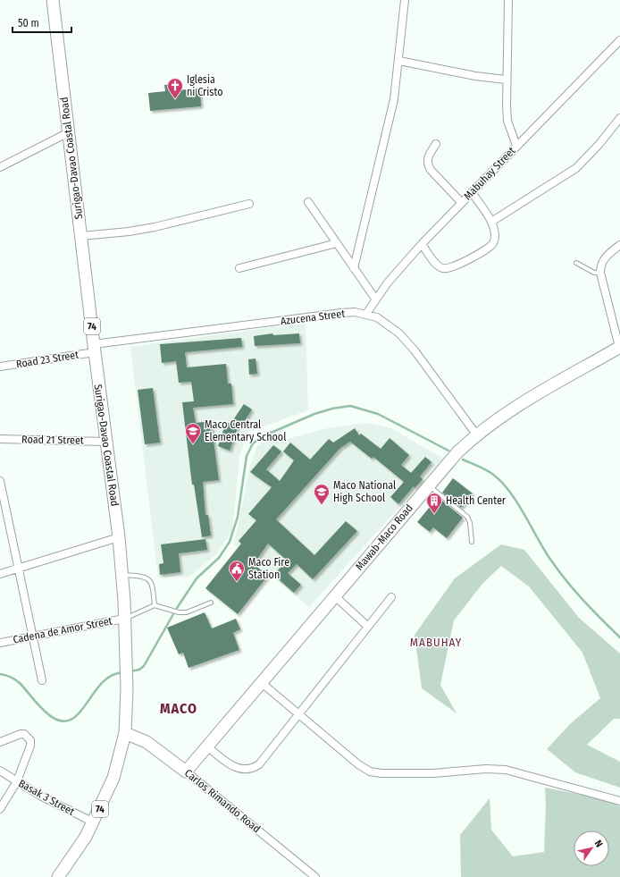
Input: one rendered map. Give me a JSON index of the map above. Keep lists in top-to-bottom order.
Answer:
{
  "streets": {
    "main road": [
      "Surigao-Davao Coastal Road",
      "74",
      "Mawab-Maco Road",
      "Carlos Rimando Road"
    ],
    "street": [
      "Mabuhay Street",
      "Azucena Street",
      "Road 23 Street",
      "Road 21 Street",
      "Cadena de Amor Street",
      "Basak 3 Street"
    ]
  },
  "crossings": [
    ["Surigao-Davao Coastal Road", "Azucena Street"],
    ["Surigao-Davao Coastal Road", "Road 23 Street"],
    ["Surigao-Davao Coastal Road", "Road 21 Street"],
    ["Surigao-Davao Coastal Road", "Cadena de Amor Street"],
    ["Surigao-Davao Coastal Road", "Basak 3 Street"],
    ["Surigao-Davao Coastal Road", "Carlos Rimando Road"],
    ["Mabuhay Street", "Azucena Street"],
    ["Azucena Street", "Road 23 Street"],
    ["Azucena Street", "Mawab-Maco Road"],
    ["Mawab-Maco Road", "Carlos Rimando Road"]
  ],
  "districts": ["MABUHAY", "MACO"],
  "places": {
    "church": ["Iglesia ni Cristo"],
    "school or university": ["Maco Central Elementary School", "Maco National High School"],
    "building": ["Health Center"],
    "public building": ["Maco Fire Station"]
  },
  "scale_bar": "50 m",
  "north": "top right"
}
